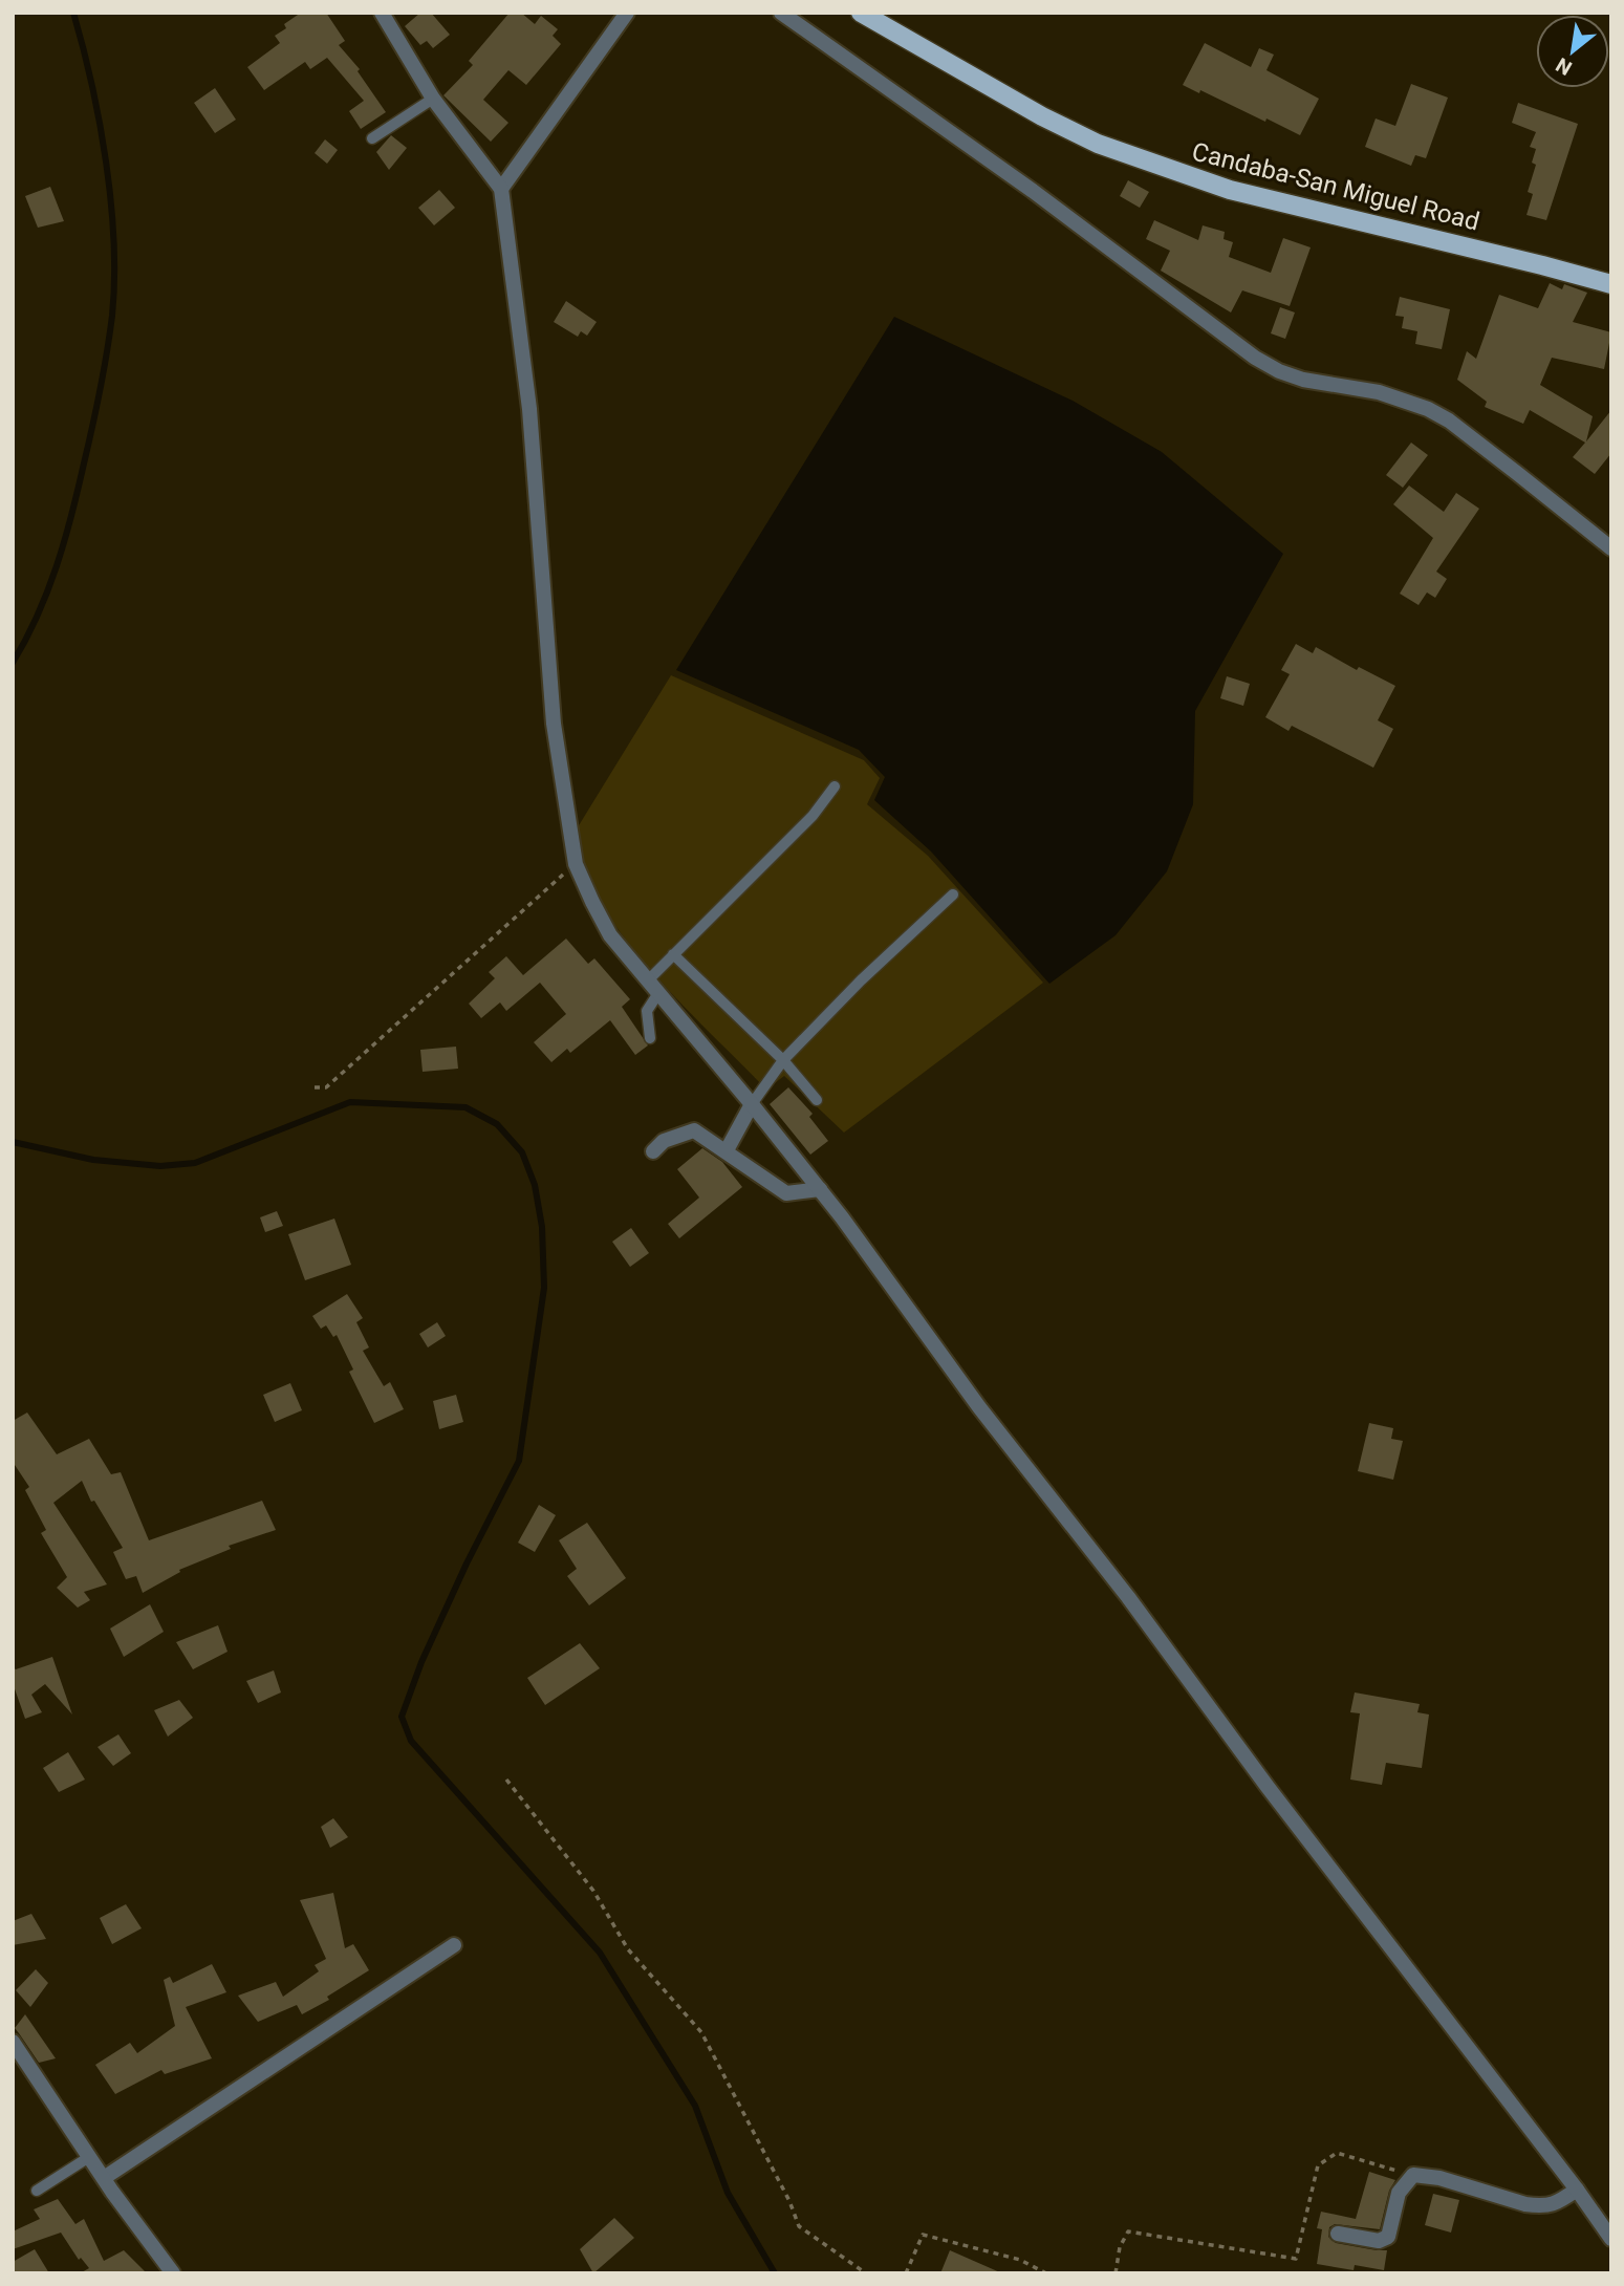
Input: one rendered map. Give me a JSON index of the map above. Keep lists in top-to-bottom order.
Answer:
{
  "streets": {
    "main road": ["Candaba-San Miguel Road"]
  },
  "north": "bottom left"
}
